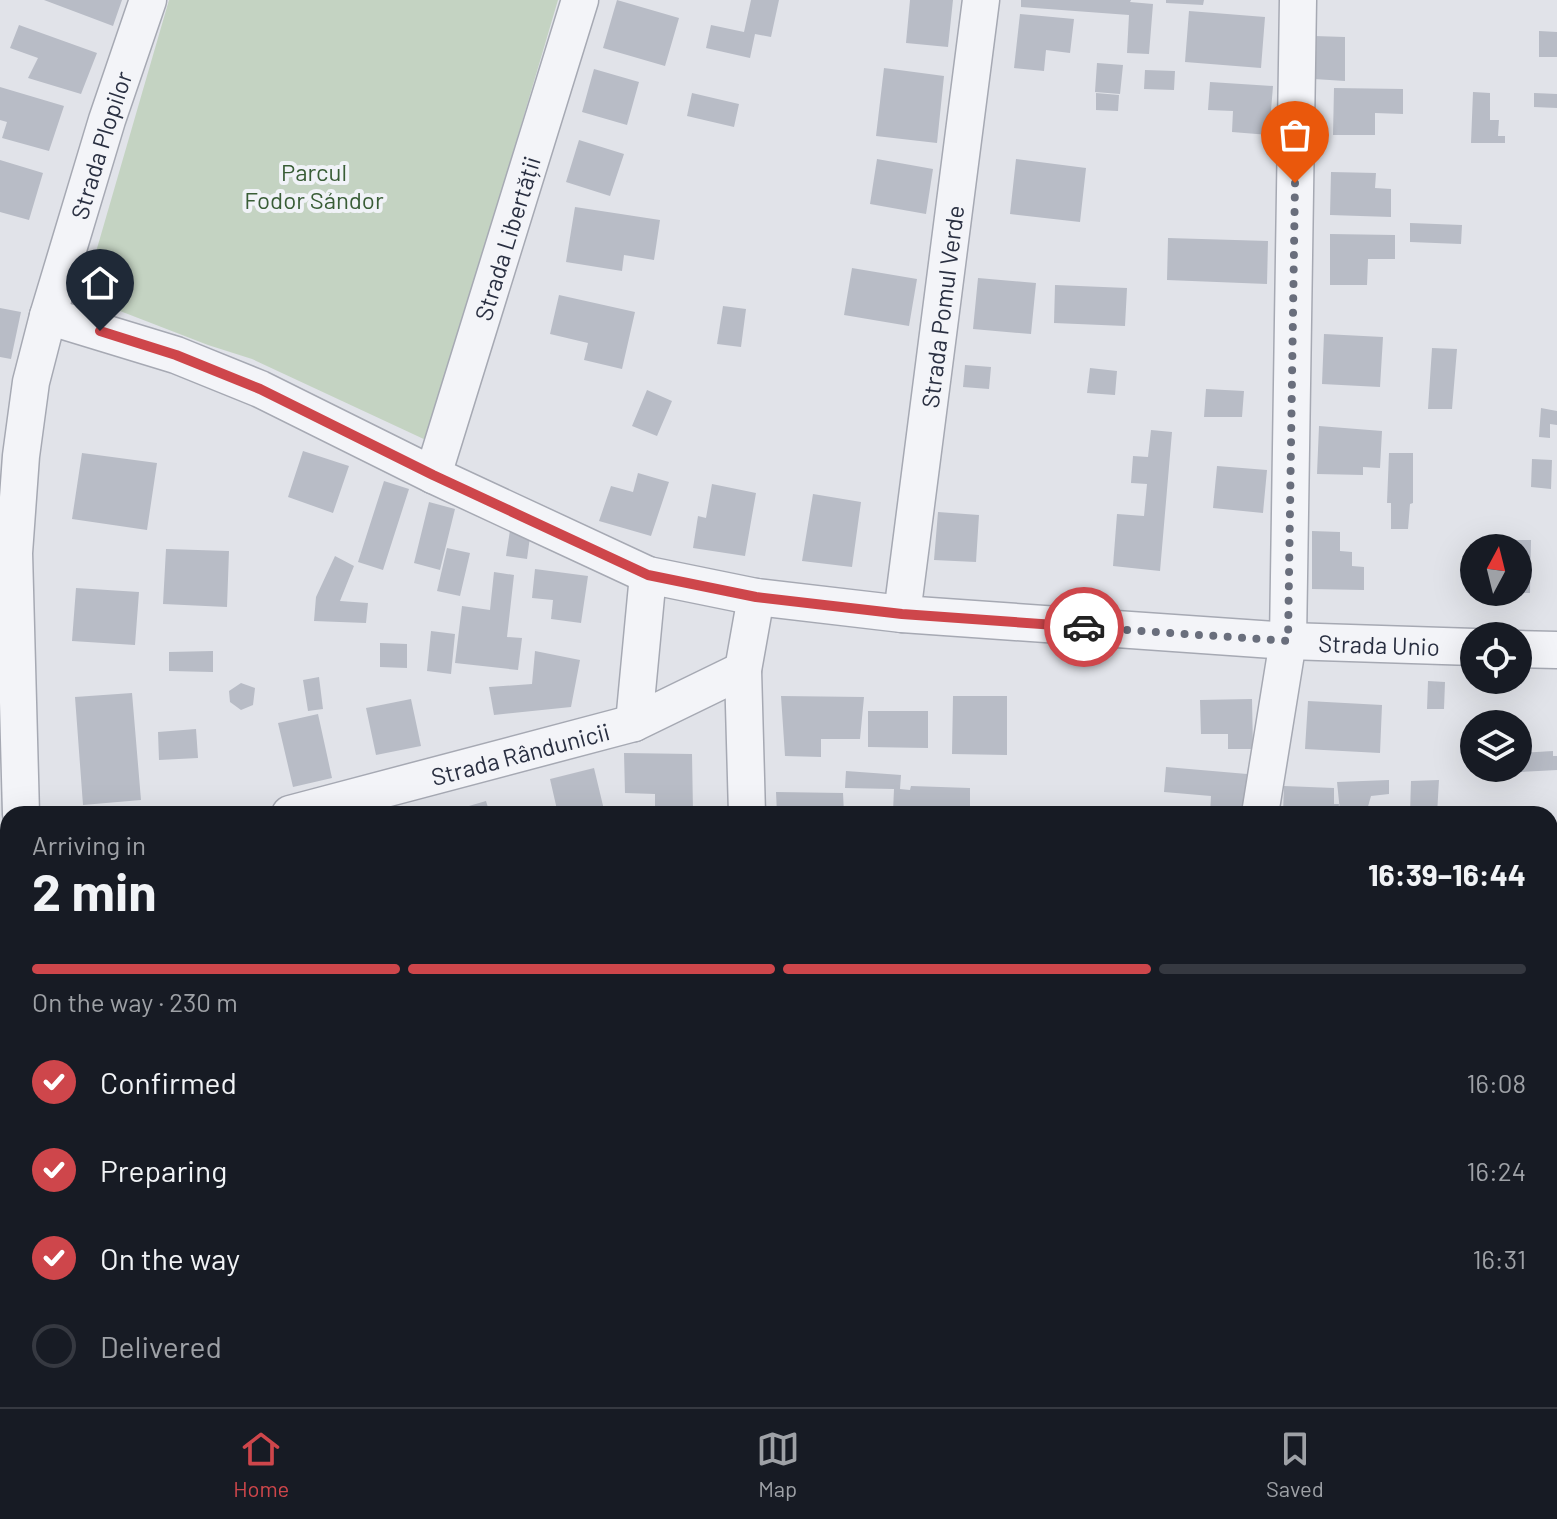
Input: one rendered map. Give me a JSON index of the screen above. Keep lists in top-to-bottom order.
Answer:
{
  "streets": {
    "street": [
      "Strada Plopilor",
      "Strada Libertății",
      "Strada Pomul Verde",
      "Strada Unio",
      "Strada Rândunicii"
    ]
  },
  "crossings": [
    ["Strada Plopilor", "Strada Unio"],
    ["Strada Libertății", "Strada Unio"],
    ["Strada Pomul Verde", "Strada Unio"]
  ],
  "parks": ["Parcul Fodor Sándor"],
  "north": "top",
  "page": {
    "heading": ["2 min", "Arriving in", "16:39–16:44"],
    "bar": "On the way · 230 m",
    "list": [
      ["Confirmed", "16:08"],
      ["Preparing", "16:24"],
      ["On the way", "16:31"],
      "Delivered"
    ],
    "tabs": ["Home", "Map", "Saved"]
  }
}
